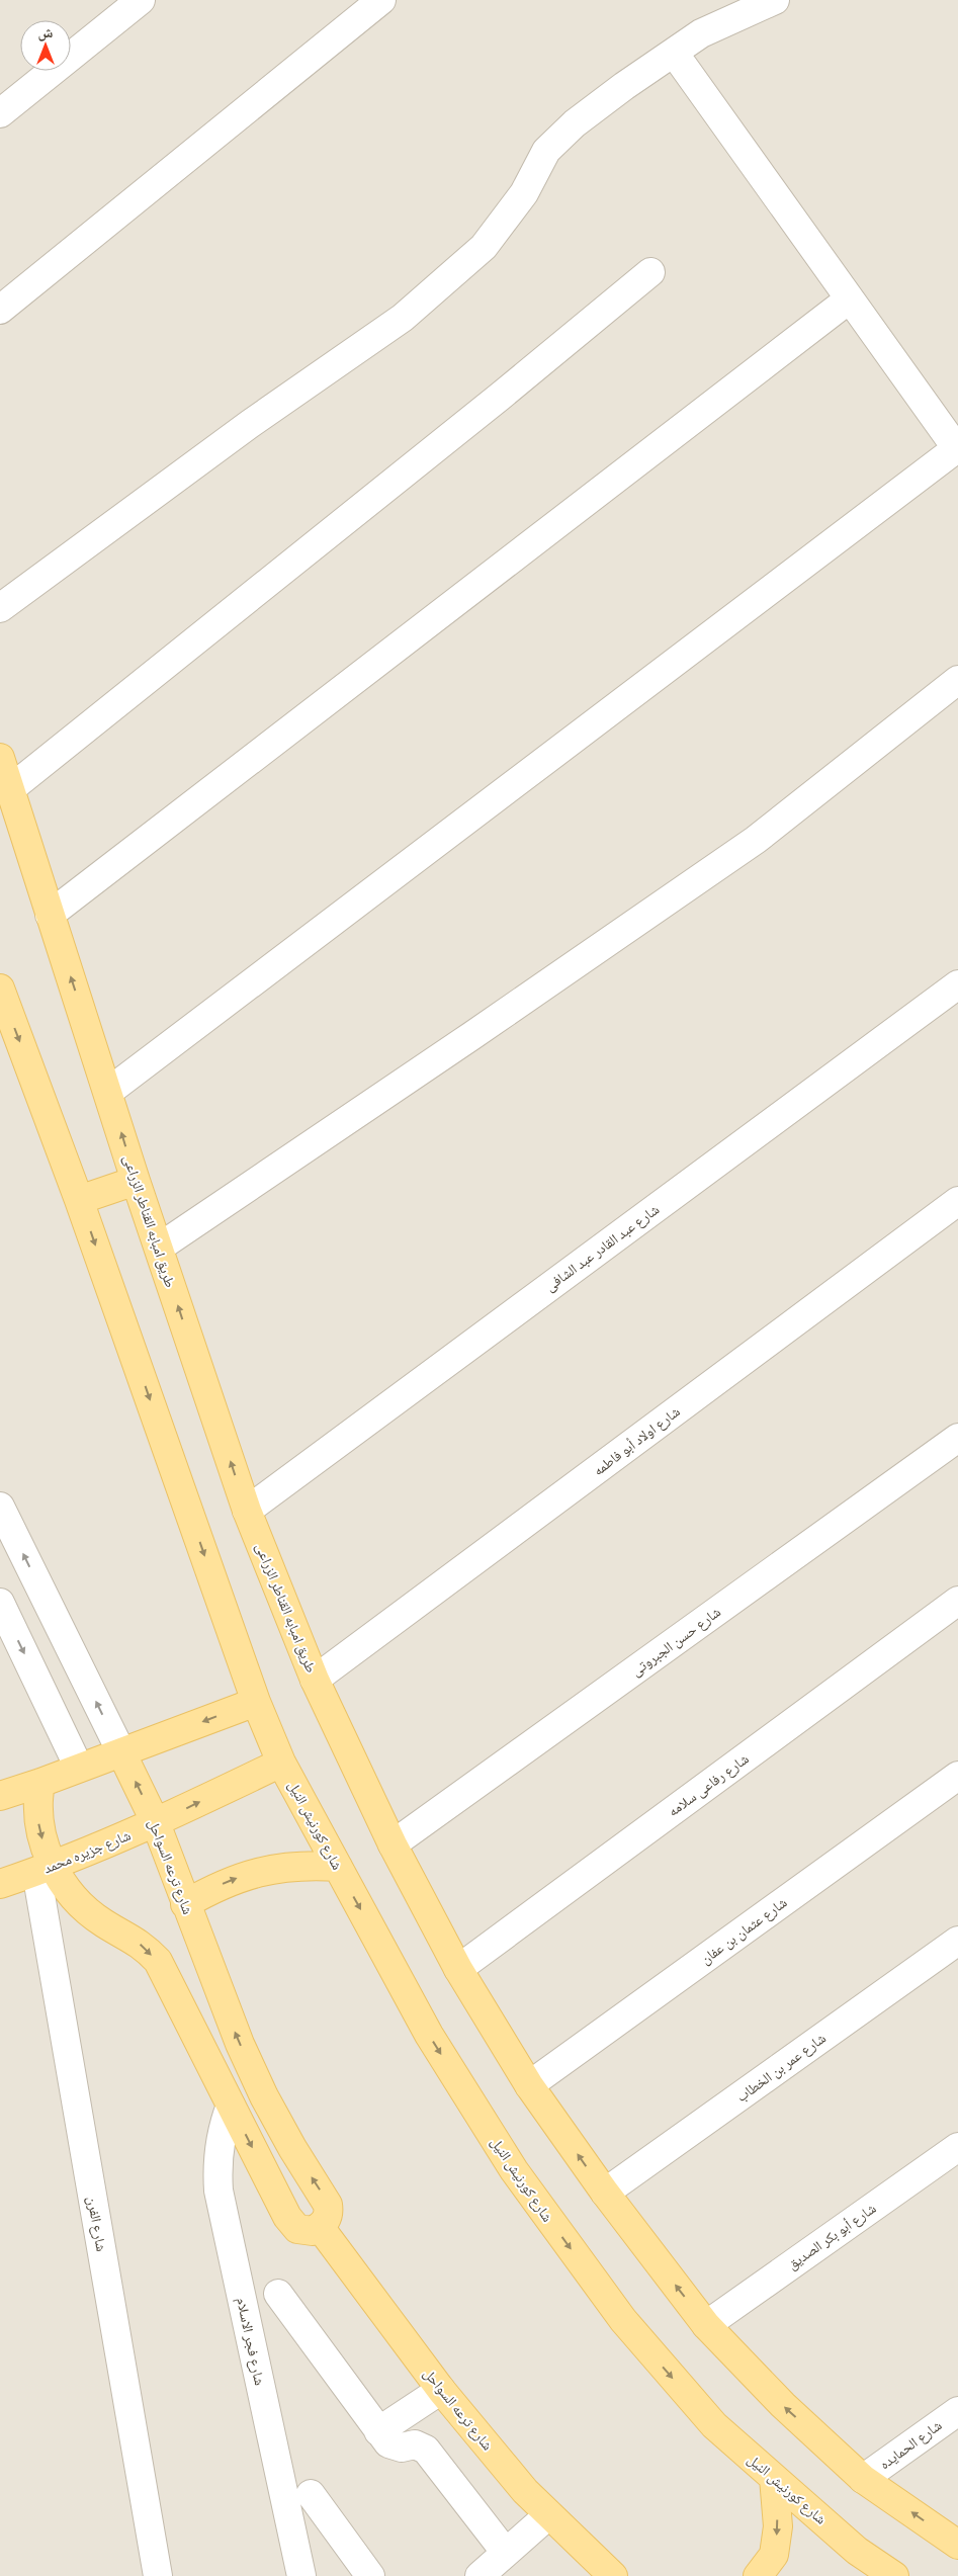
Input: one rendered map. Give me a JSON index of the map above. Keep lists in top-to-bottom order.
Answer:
{
  "streets": {
    "main road": [
      "طريق امبابه القناطر الزراعى",
      "شارع كورنيش النيل",
      "شارع جزيره محمد",
      "شارع ترعه السواحل"
    ],
    "street": [
      "شارع عبد القادر عبد الشافى",
      "شارع اولاد أبو فاطمه",
      "شارع حسن الجبروتى",
      "شارع رفاعى سلامه",
      "شارع عثمان بن عفان",
      "شارع عمر بن الخطاب",
      "شارع الفرن",
      "شارع أبو بكر الصديق",
      "شارع فجر الاسلام",
      "شارع الحمايده"
    ]
  },
  "crossings": [
    ["طريق امبابه القناطر الزراعى", "شارع عبد القادر عبد الشافى"],
    ["طريق امبابه القناطر الزراعى", "شارع اولاد أبو فاطمه"],
    ["شارع كورنيش النيل", "شارع جزيره محمد"],
    ["شارع جزيره محمد", "شارع ترعه السواحل"],
    ["شارع جزيره محمد", "شارع الفرن"]
  ],
  "one_way": ["شارع ترعه السواحل"],
  "north": "top"
}
